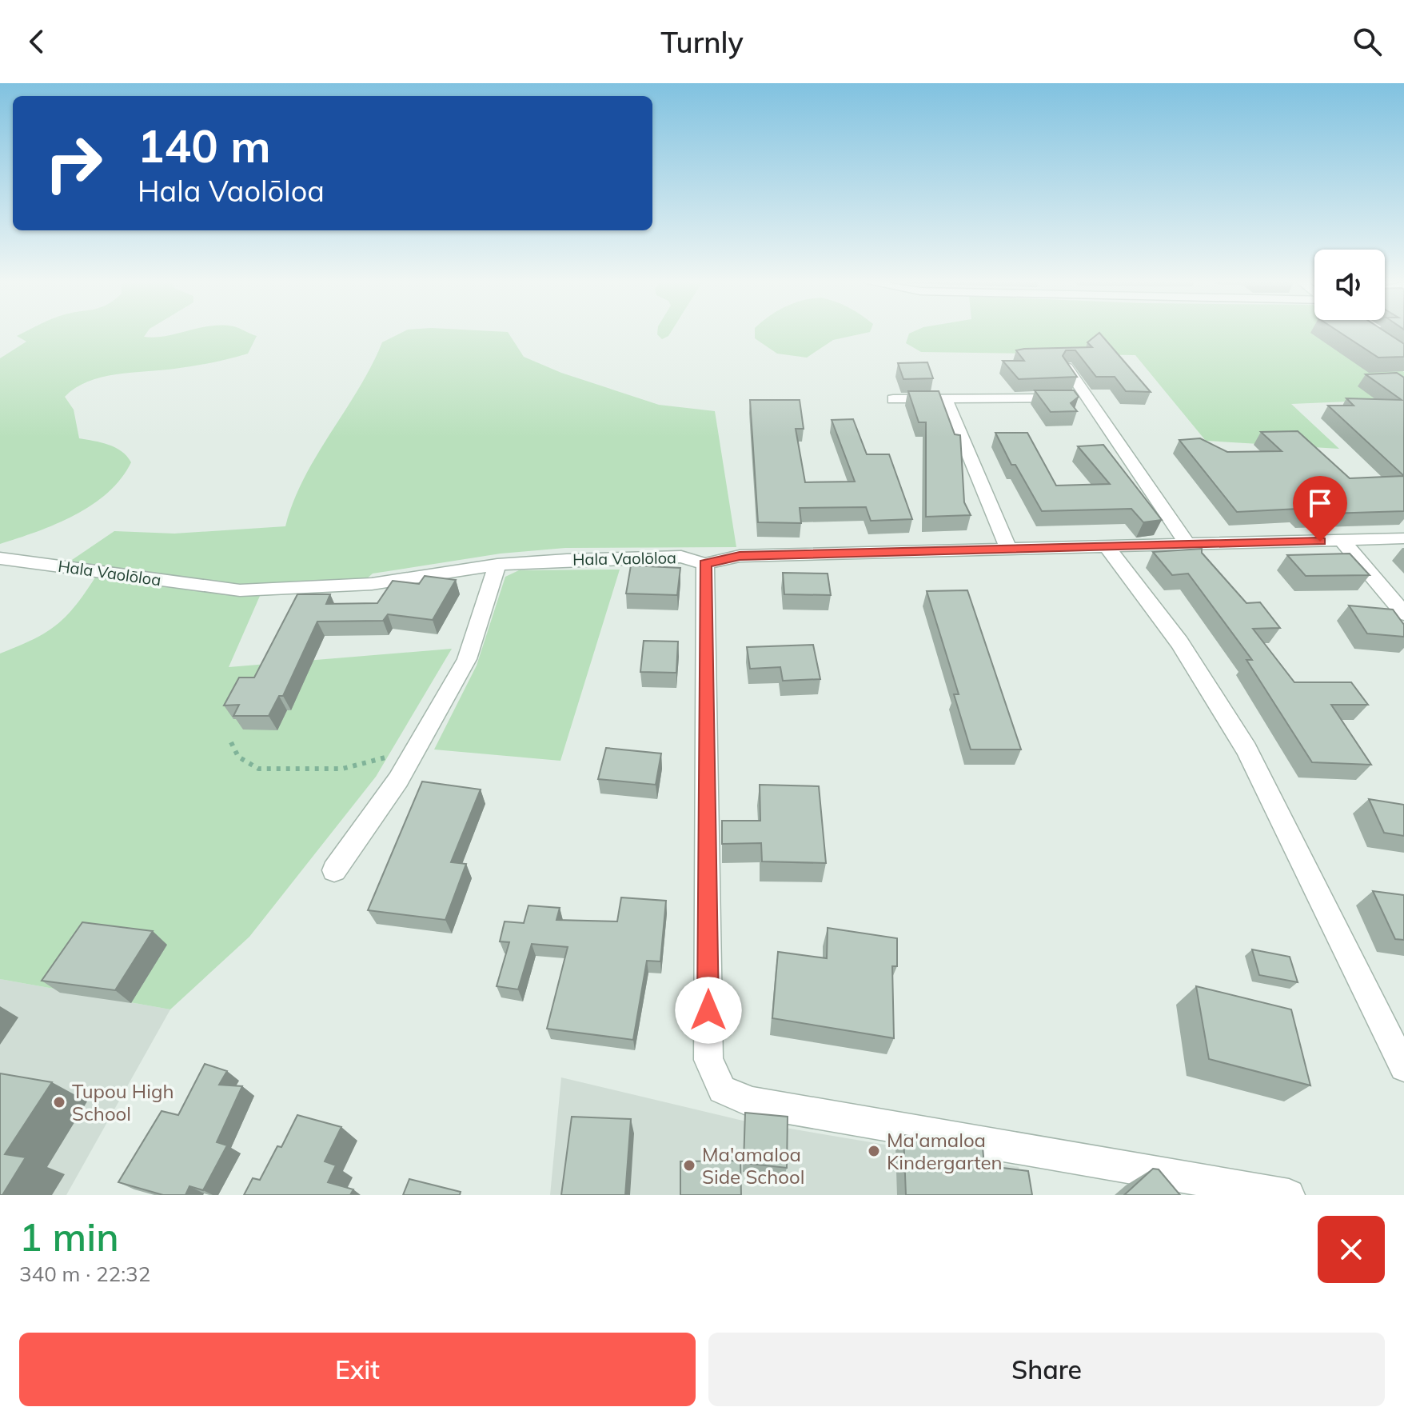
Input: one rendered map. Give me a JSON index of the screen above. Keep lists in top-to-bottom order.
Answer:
{
  "streets": {
    "street": ["Hala Vaolōloa"]
  },
  "places": ["Tupou High School", "Ma'amaloa Kindergarten", "Ma'amaloa Side School"],
  "page": {
    "header": "Turnly",
    "turn": ["140 m", "Hala Vaolōloa"],
    "heading": ["1 min", "340 m · 22:32"],
    "buttons": ["Exit", "Share"]
  }
}
